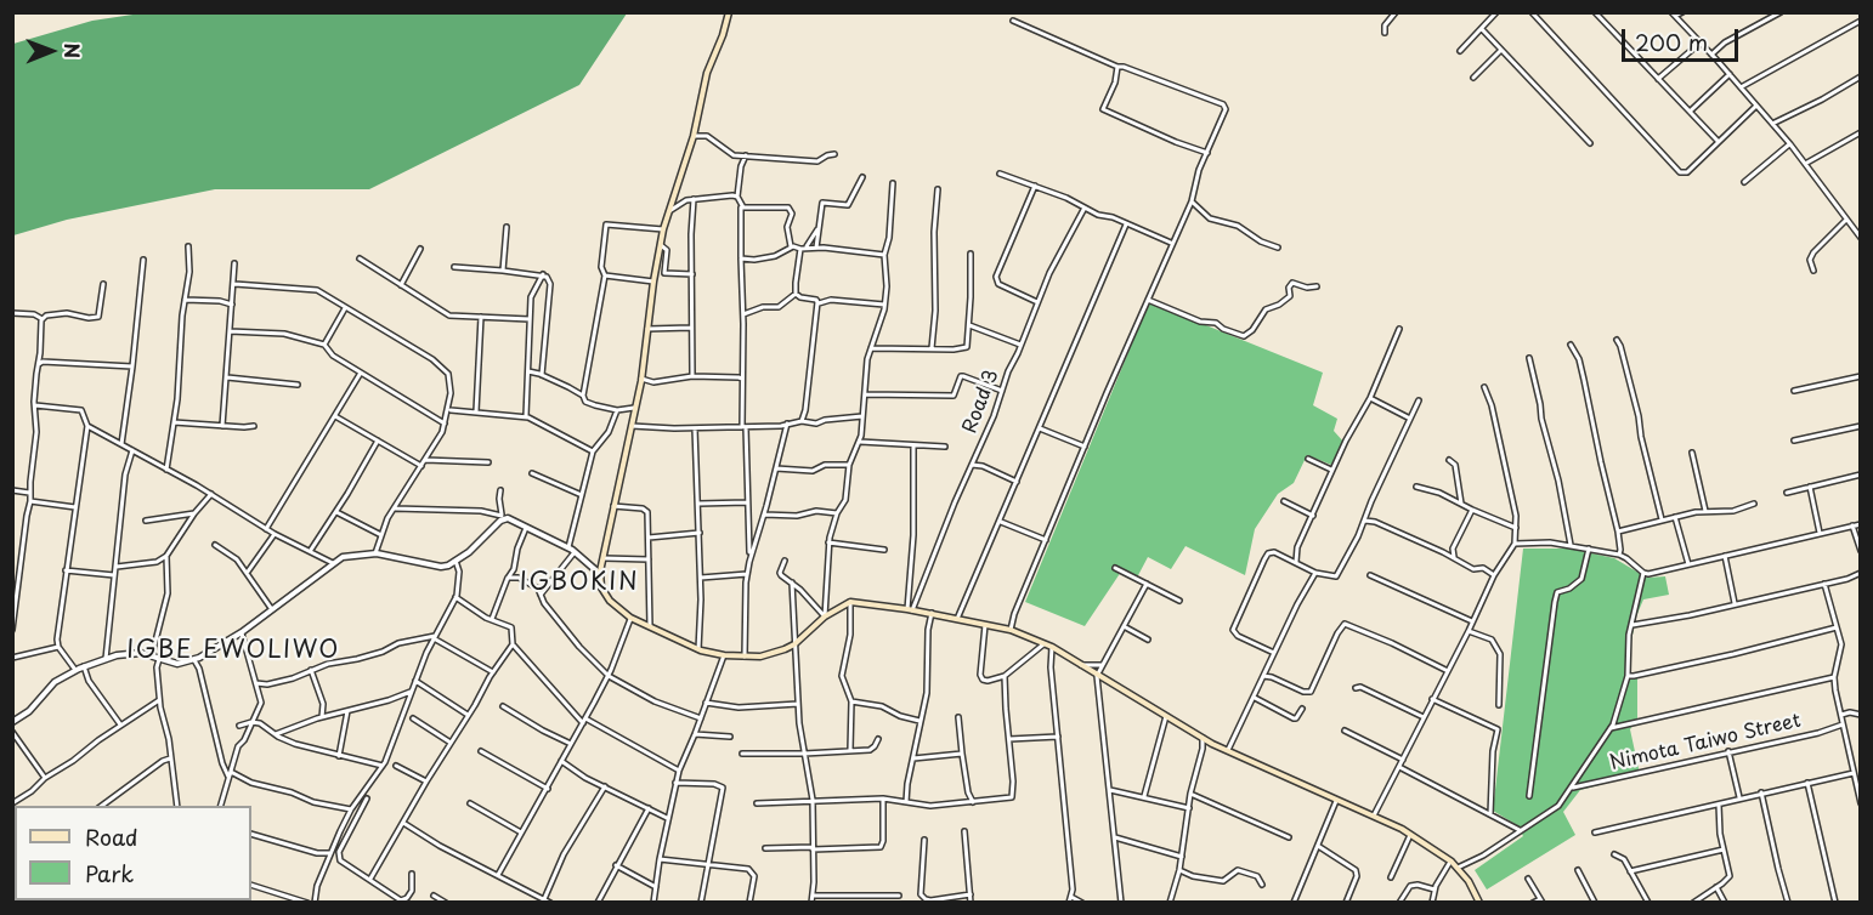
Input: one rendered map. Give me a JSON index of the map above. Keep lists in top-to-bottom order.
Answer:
{
  "streets": {
    "street": ["Road 3", "Nimota Taiwo Street"]
  },
  "districts": ["IGBOKIN", "IGBE EWOLIWO"],
  "legend": ["Road", "Park"],
  "scale_bar": "200 m",
  "north": "right"
}
